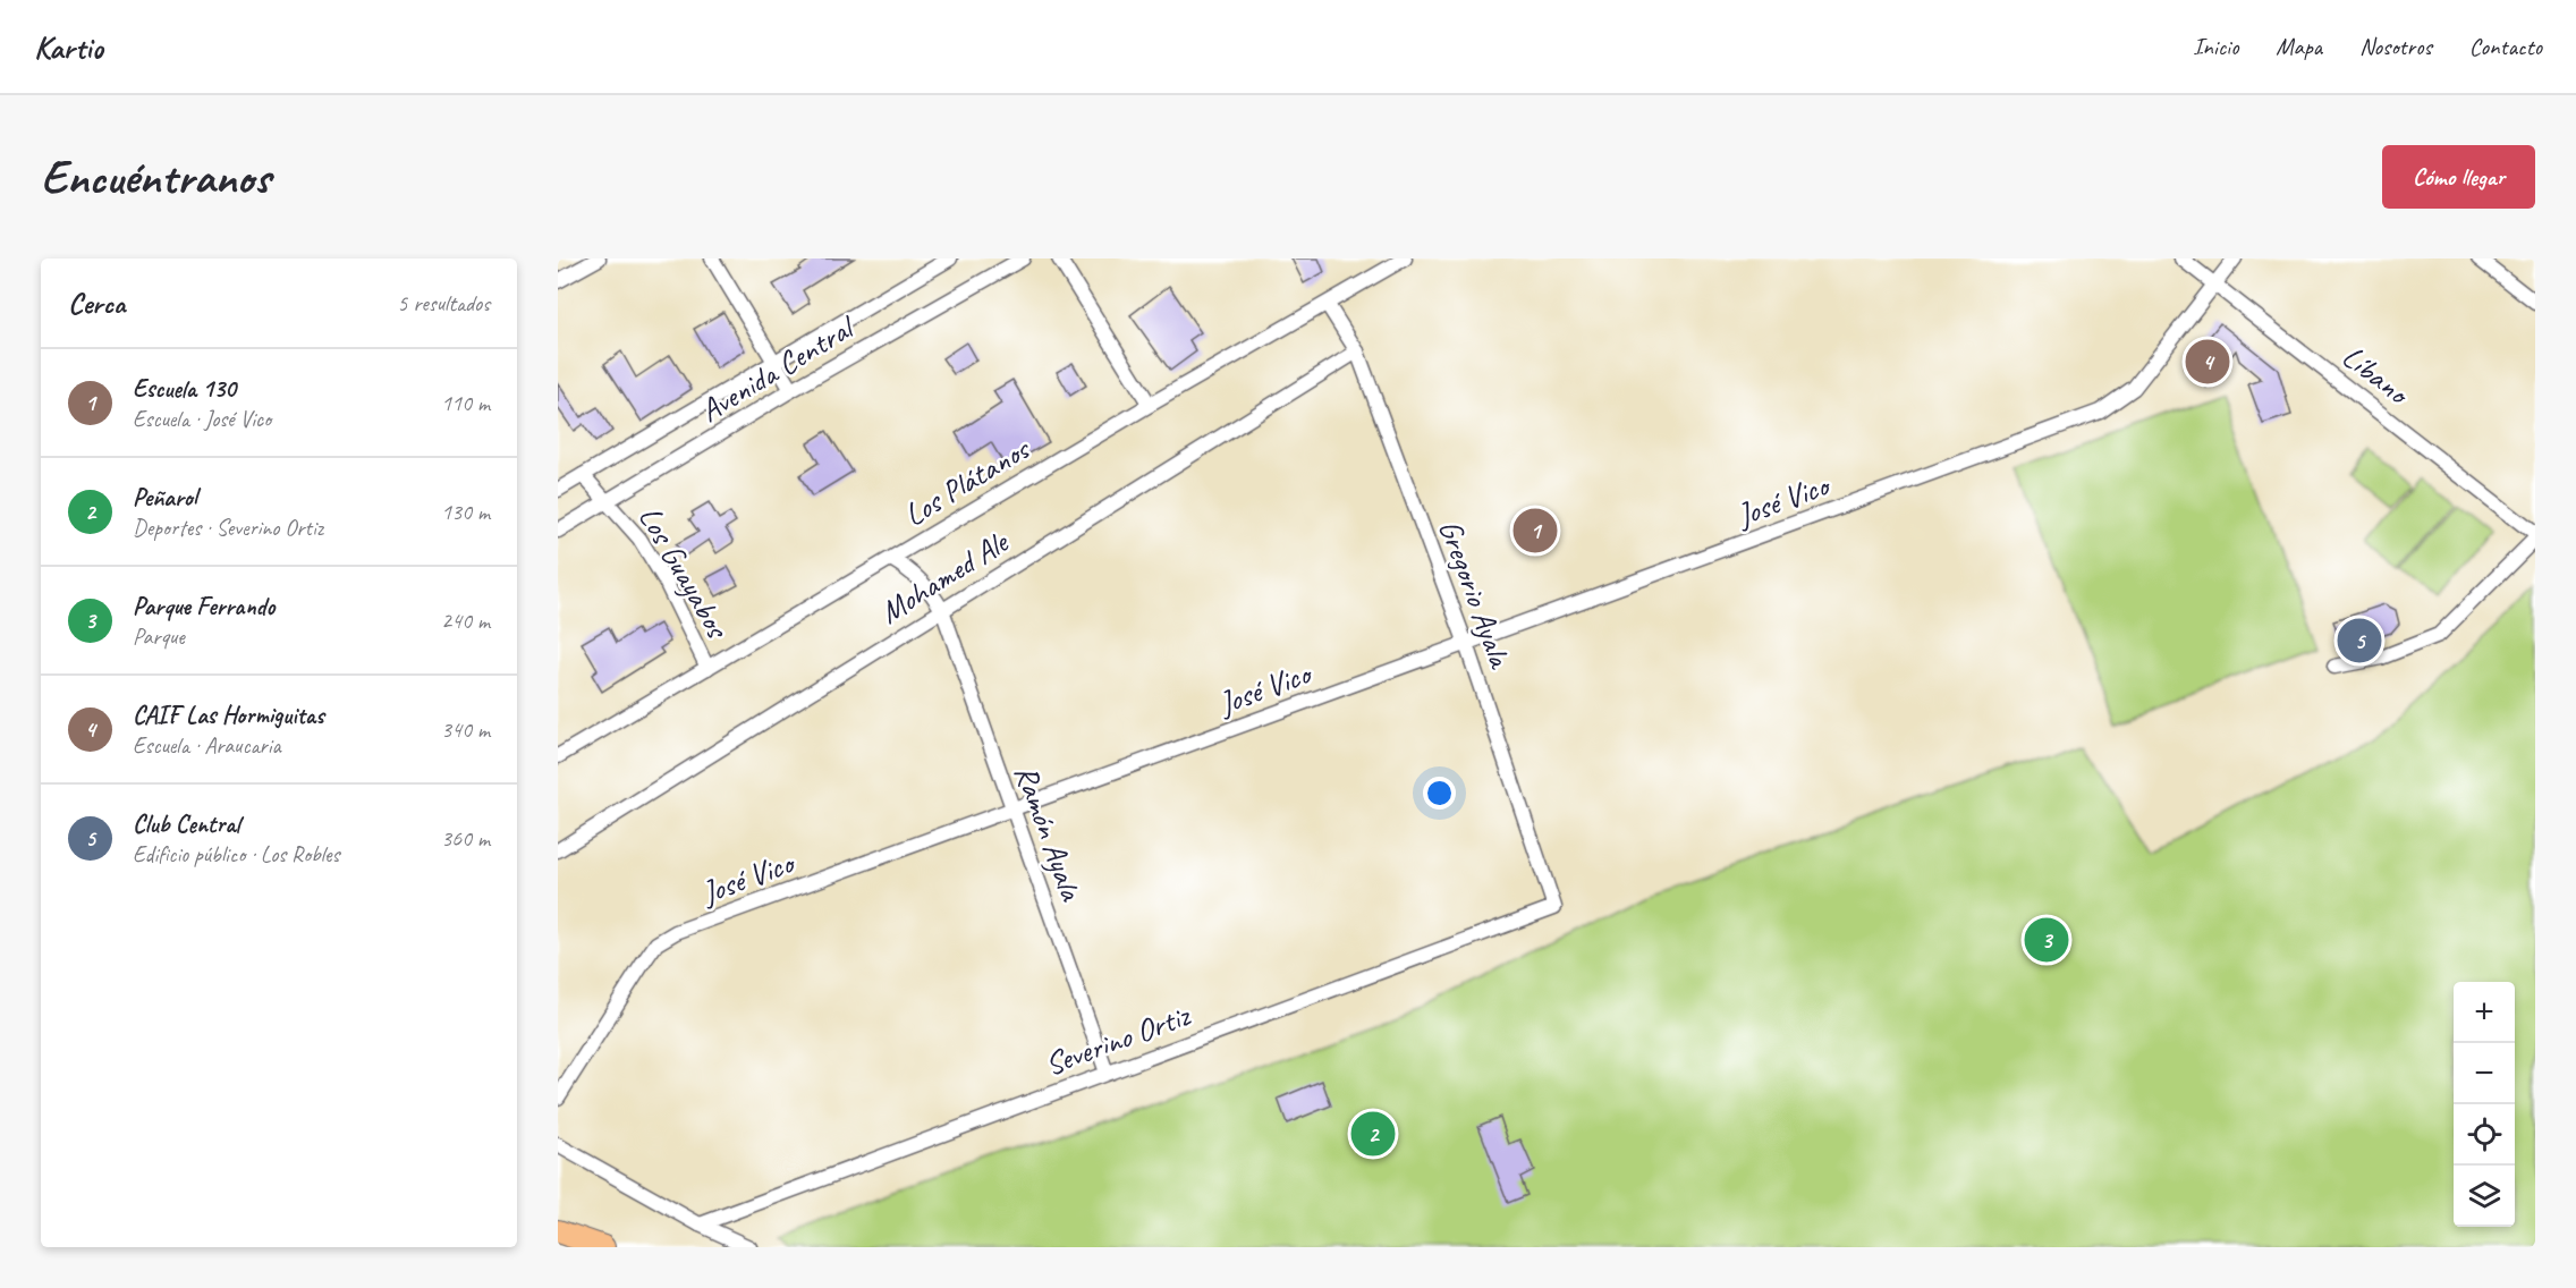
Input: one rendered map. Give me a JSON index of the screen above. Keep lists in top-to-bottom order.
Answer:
{
  "streets": {
    "street": [
      "Avenida Central",
      "Líbano",
      "Los Plátanos",
      "José Vico",
      "Los Guayabos",
      "Mohamed Ale",
      "Gregorio Ayala",
      "Ramón Ayala",
      "Severino Ortiz"
    ]
  },
  "crossings": [
    ["Avenida Central", "Los Guayabos"],
    ["Líbano", "José Vico"],
    ["Los Plátanos", "Los Guayabos"],
    ["Los Plátanos", "Gregorio Ayala"],
    ["Los Plátanos", "Ramón Ayala"],
    ["José Vico", "Gregorio Ayala"],
    ["José Vico", "Ramón Ayala"],
    ["Mohamed Ale", "Gregorio Ayala"],
    ["Mohamed Ale", "Ramón Ayala"],
    ["Gregorio Ayala", "Severino Ortiz"],
    ["Ramón Ayala", "Severino Ortiz"]
  ],
  "page": {
    "header": "Kartio",
    "nav": [
      "Inicio",
      "Mapa",
      "Nosotros",
      "Contacto"
    ],
    "buttons": "Cómo llegar",
    "title": "Encuéntranos",
    "heading": ["Cerca", "5 resultados"],
    "pins": [
      "4",
      "1",
      "5",
      "3",
      "2"
    ],
    "list": [
      {
        "mark": "1",
        "name": "Escuela 130",
        "note": "Escuela · José Vico",
        "value": "110 m"
      },
      {
        "mark": "2",
        "name": "Peñarol",
        "note": "Deportes · Severino Ortiz",
        "value": "130 m"
      },
      {
        "mark": "3",
        "name": "Parque Ferrando",
        "note": "Parque",
        "value": "240 m"
      },
      {
        "mark": "4",
        "name": "CAIF Las Hormiguitas",
        "note": "Escuela · Araucaria",
        "value": "340 m"
      },
      {
        "mark": "5",
        "name": "Club Central",
        "note": "Edificio público · Los Robles",
        "value": "360 m"
      }
    ],
    "map_buttons": ["+", "−"]
  }
}
